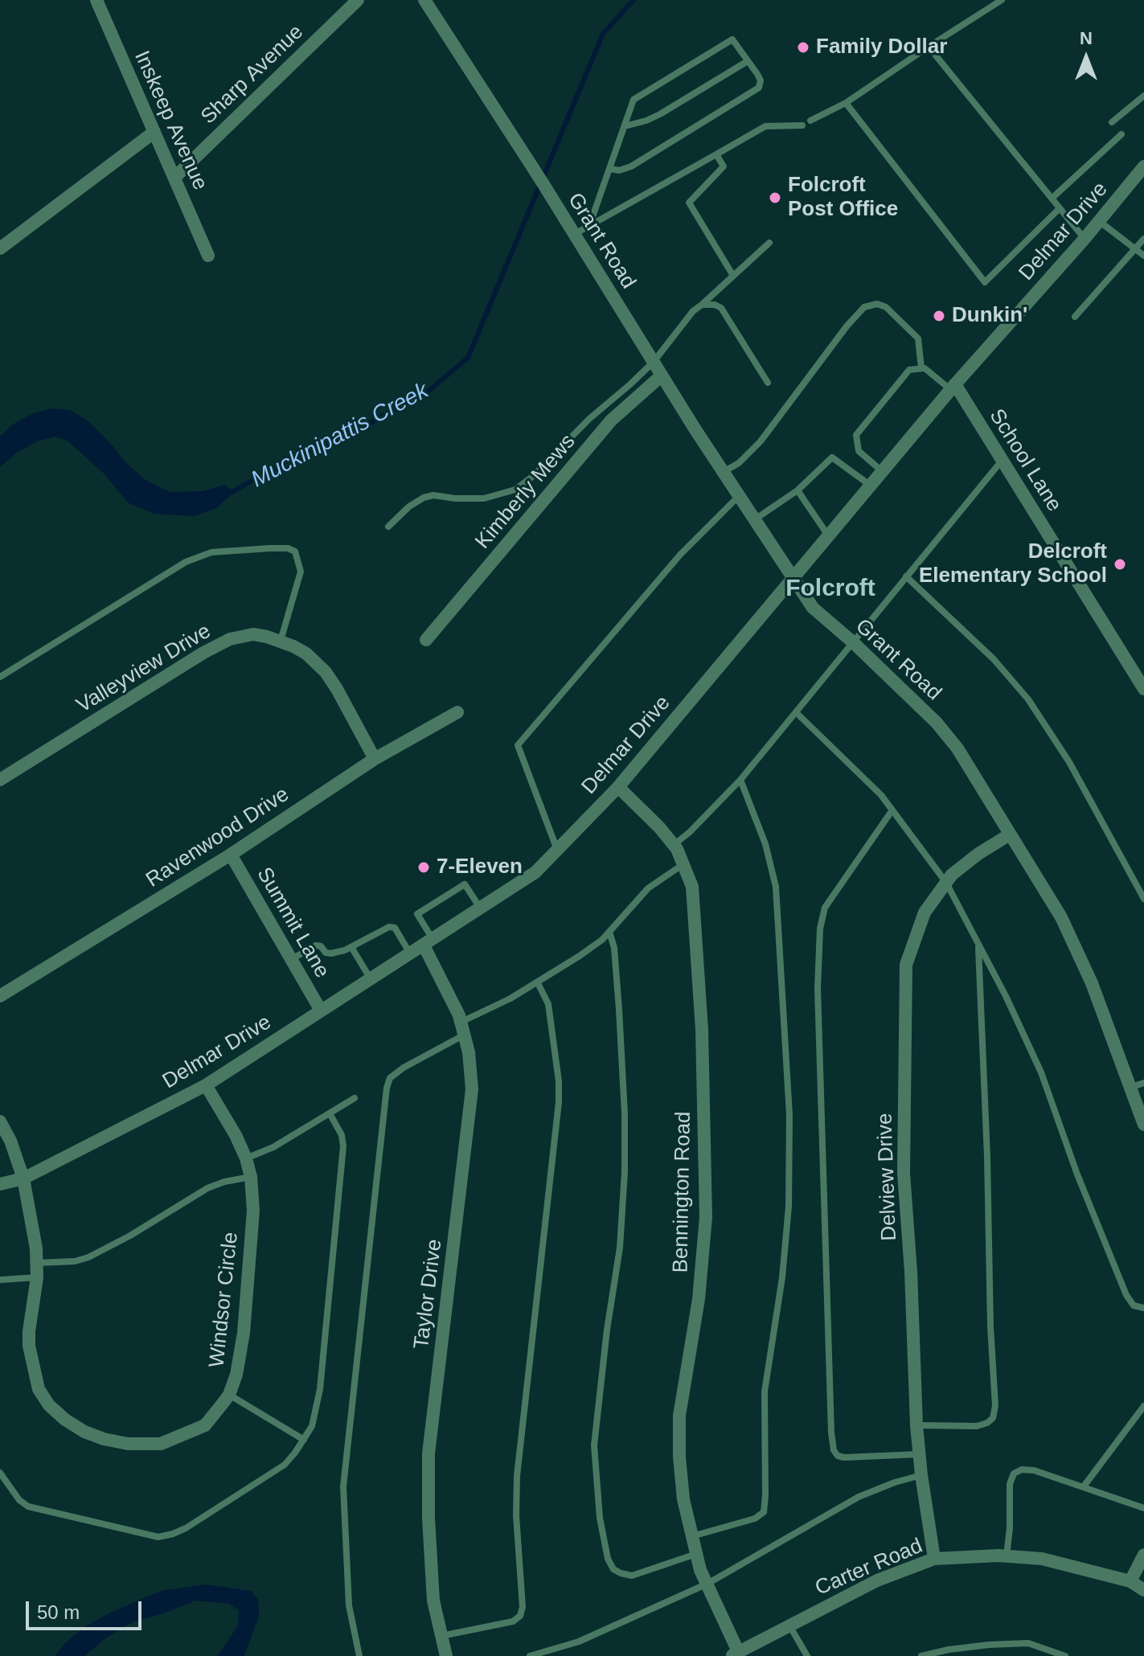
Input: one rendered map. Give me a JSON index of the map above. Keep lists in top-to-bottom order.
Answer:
{
  "streets": {
    "street": [
      "Sharp Avenue",
      "Inskeep Avenue",
      "Delmar Drive",
      "Grant Road",
      "School Lane",
      "Kimberly Mews",
      "Valleyview Drive",
      "Ravenwood Drive",
      "Summit Lane",
      "Delview Drive",
      "Bennington Road",
      "Taylor Drive",
      "Windsor Circle",
      "Carter Road"
    ]
  },
  "crossings": [
    ["Sharp Avenue", "Inskeep Avenue"],
    ["Delmar Drive", "Grant Road"],
    ["Delmar Drive", "School Lane"],
    ["Delmar Drive", "Summit Lane"],
    ["Delmar Drive", "Bennington Road"],
    ["Delmar Drive", "Taylor Drive"],
    ["Delmar Drive", "Windsor Circle"],
    ["Grant Road", "Kimberly Mews"],
    ["Grant Road", "Delview Drive"],
    ["Valleyview Drive", "Ravenwood Drive"],
    ["Ravenwood Drive", "Summit Lane"],
    ["Delview Drive", "Carter Road"],
    ["Bennington Road", "Carter Road"]
  ],
  "districts": ["Folcroft"],
  "water": ["Muckinipattis Creek"],
  "places": [
    "Family Dollar",
    "Folcroft Post Office",
    "Dunkin'",
    "Delcroft Elementary School",
    "7-Eleven"
  ],
  "scale_bar": "50 m",
  "north": "top"
}
